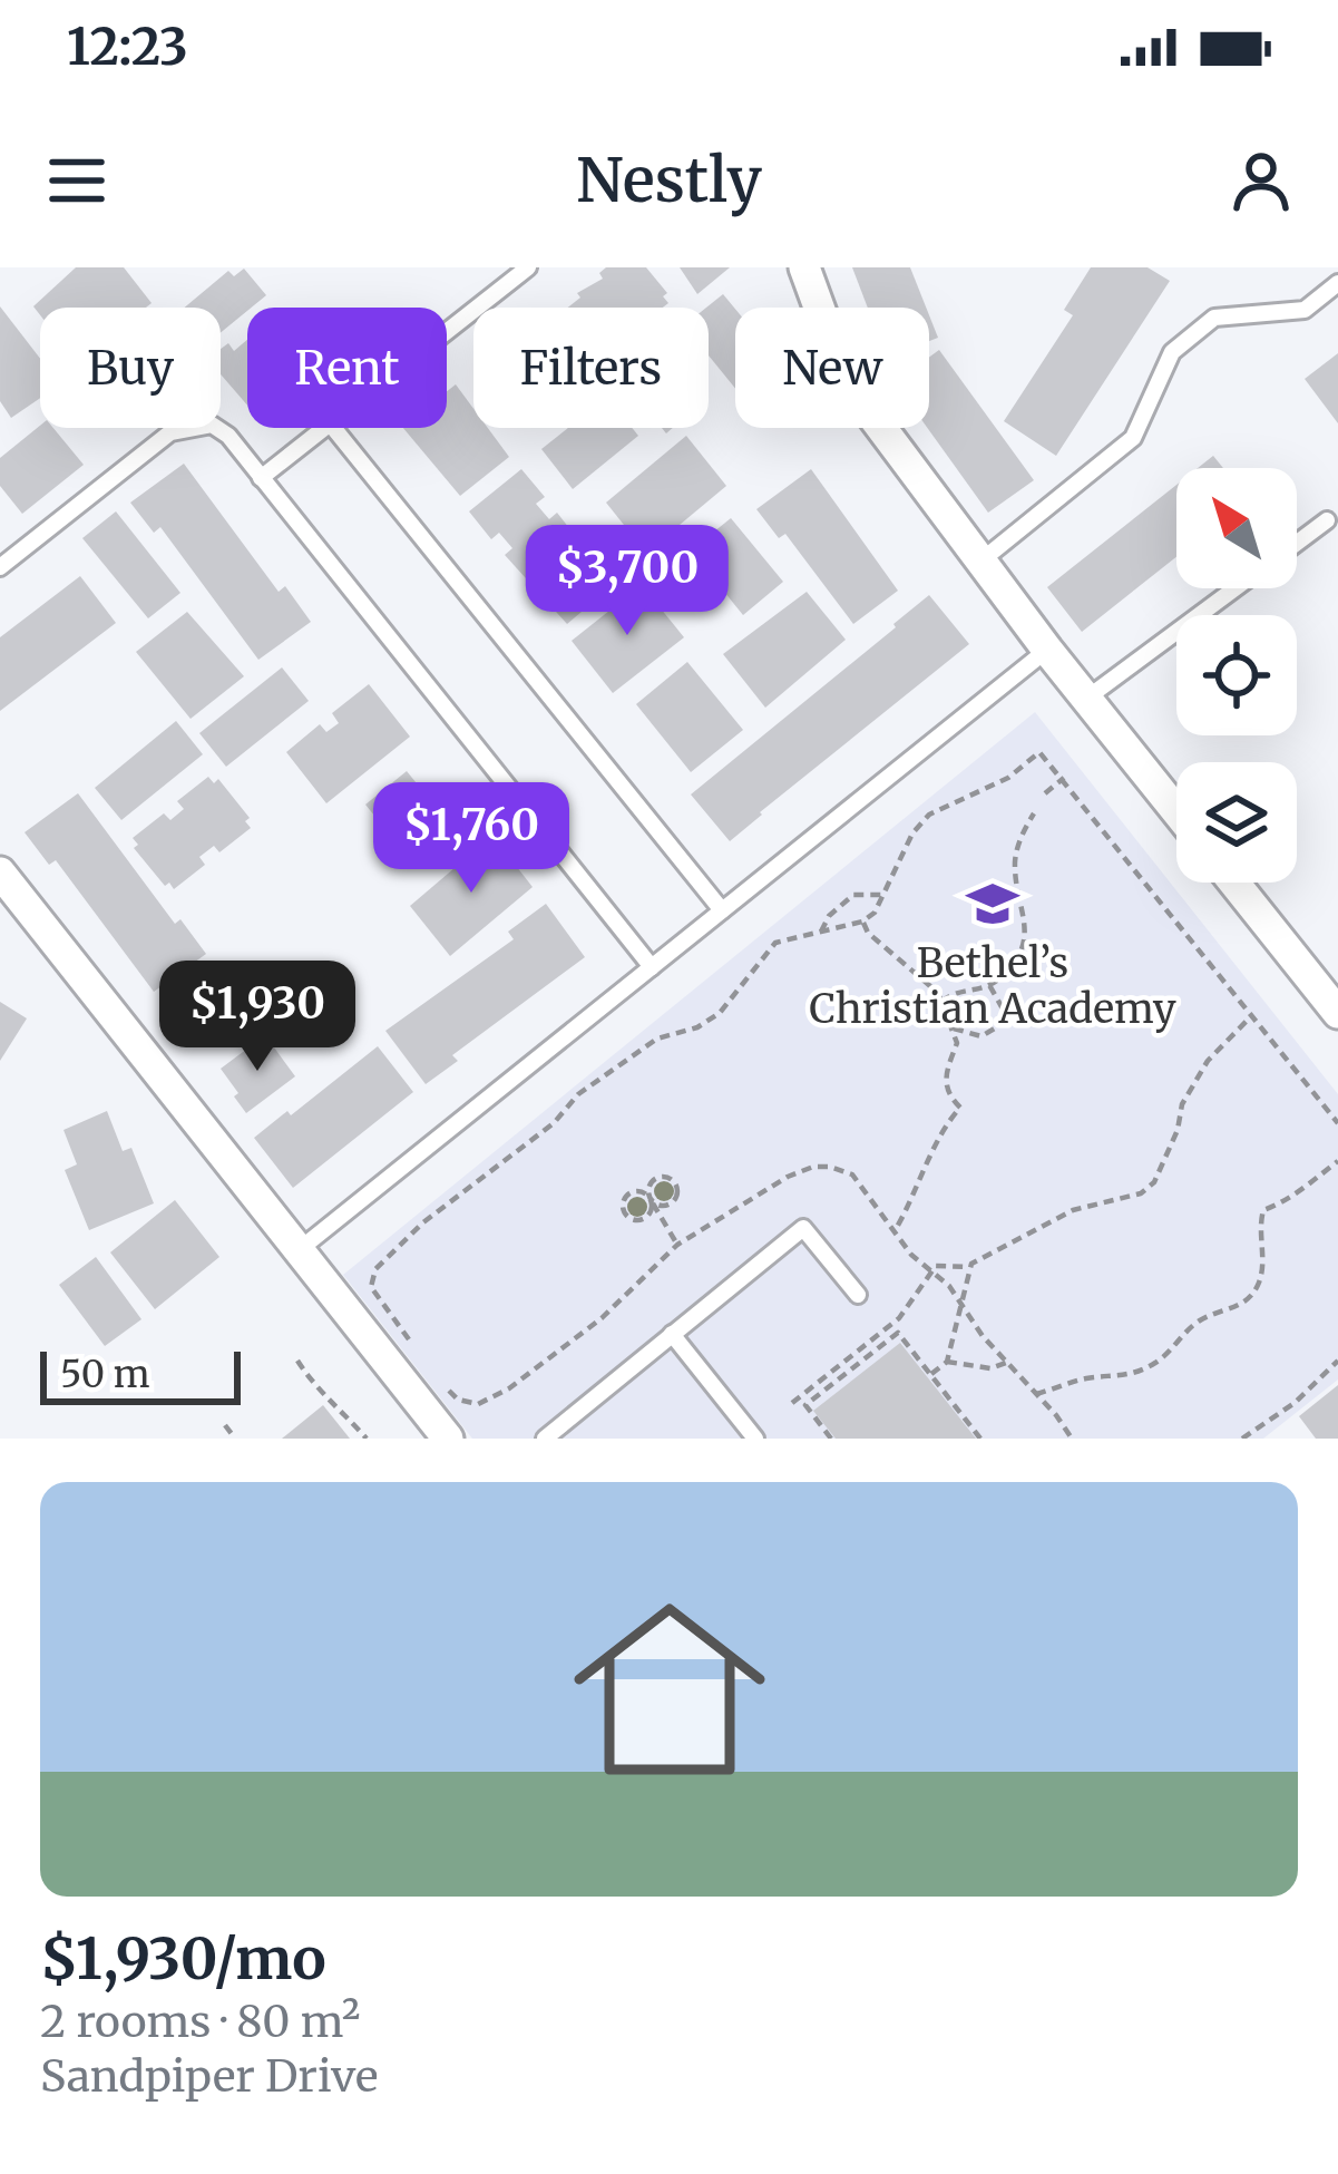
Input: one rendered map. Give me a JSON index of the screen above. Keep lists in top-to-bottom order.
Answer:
{
  "places": {
    "school or university": ["Bethel’s Christian Academy"]
  },
  "scale_bar": "50 m",
  "north": "top left",
  "page": {
    "status": "12:23",
    "header": "Nestly",
    "chip": [
      "Buy",
      "Rent",
      "Filters",
      "New"
    ],
    "price": ["$3,700", "$1,760", "$1,930"],
    "scale": "50 m",
    "list": [
      {
        "name": "$1,930/mo",
        "note": "2 rooms · 80 m² · Sandpiper Drive"
      }
    ]
  }
}
